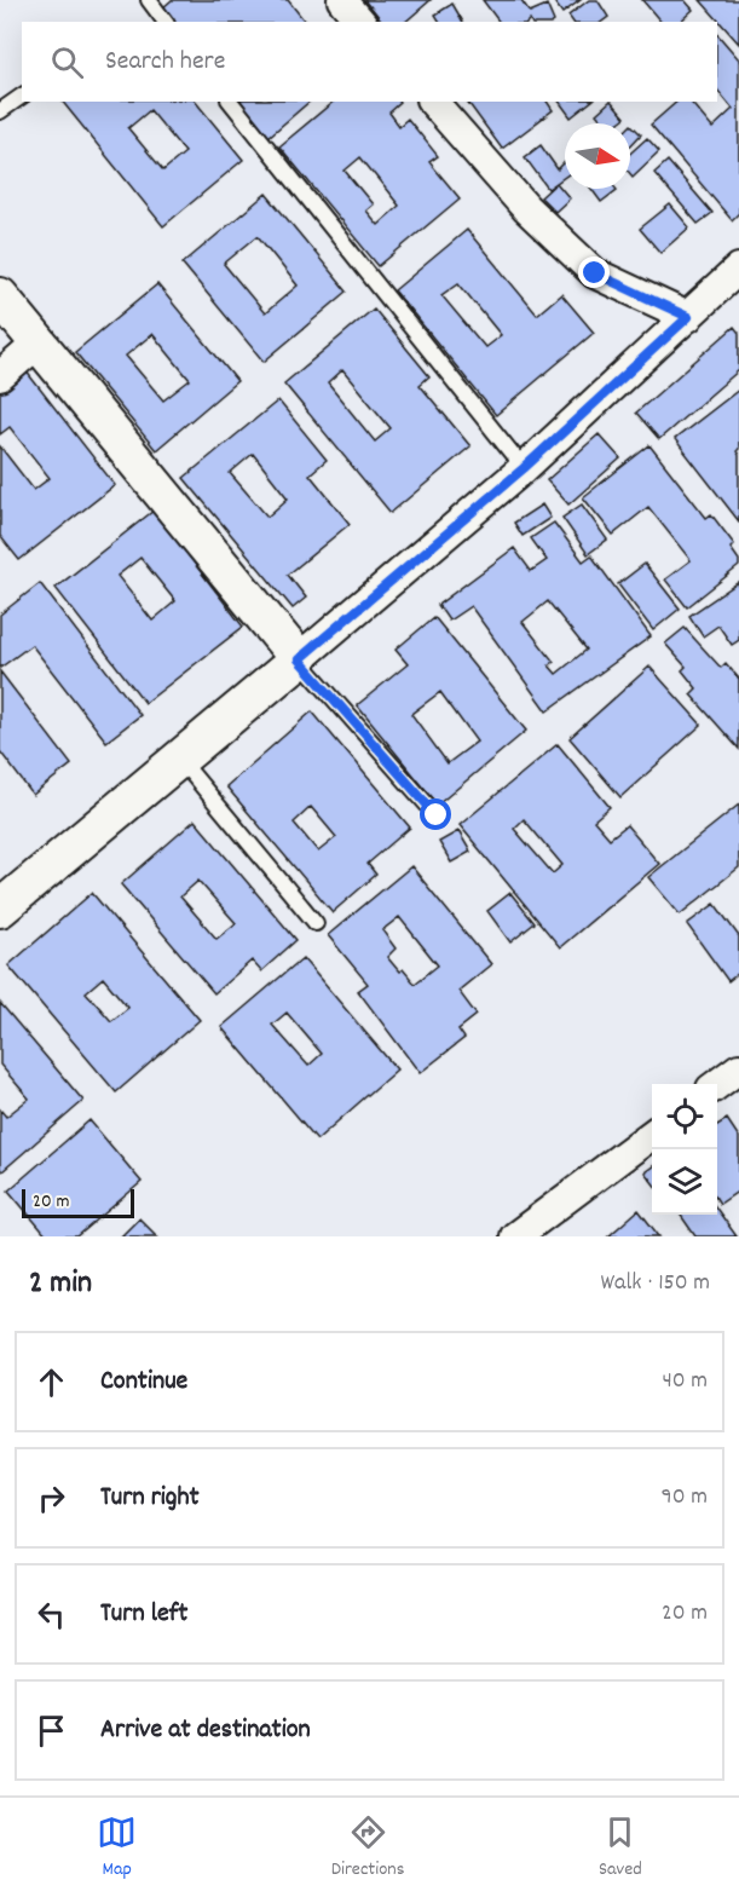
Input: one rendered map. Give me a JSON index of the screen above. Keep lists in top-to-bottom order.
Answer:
{
  "scale_bar": "20 m",
  "north": "right",
  "page": {
    "search": "Search here",
    "scale": "20 m",
    "heading": ["2 min", "Walk · 150 m"],
    "list": [
      ["Continue", "40 m"],
      ["Turn right", "90 m"],
      ["Turn left", "20 m"],
      "Arrive at destination"
    ],
    "nav": ["Map", "Directions", "Saved"]
  }
}
